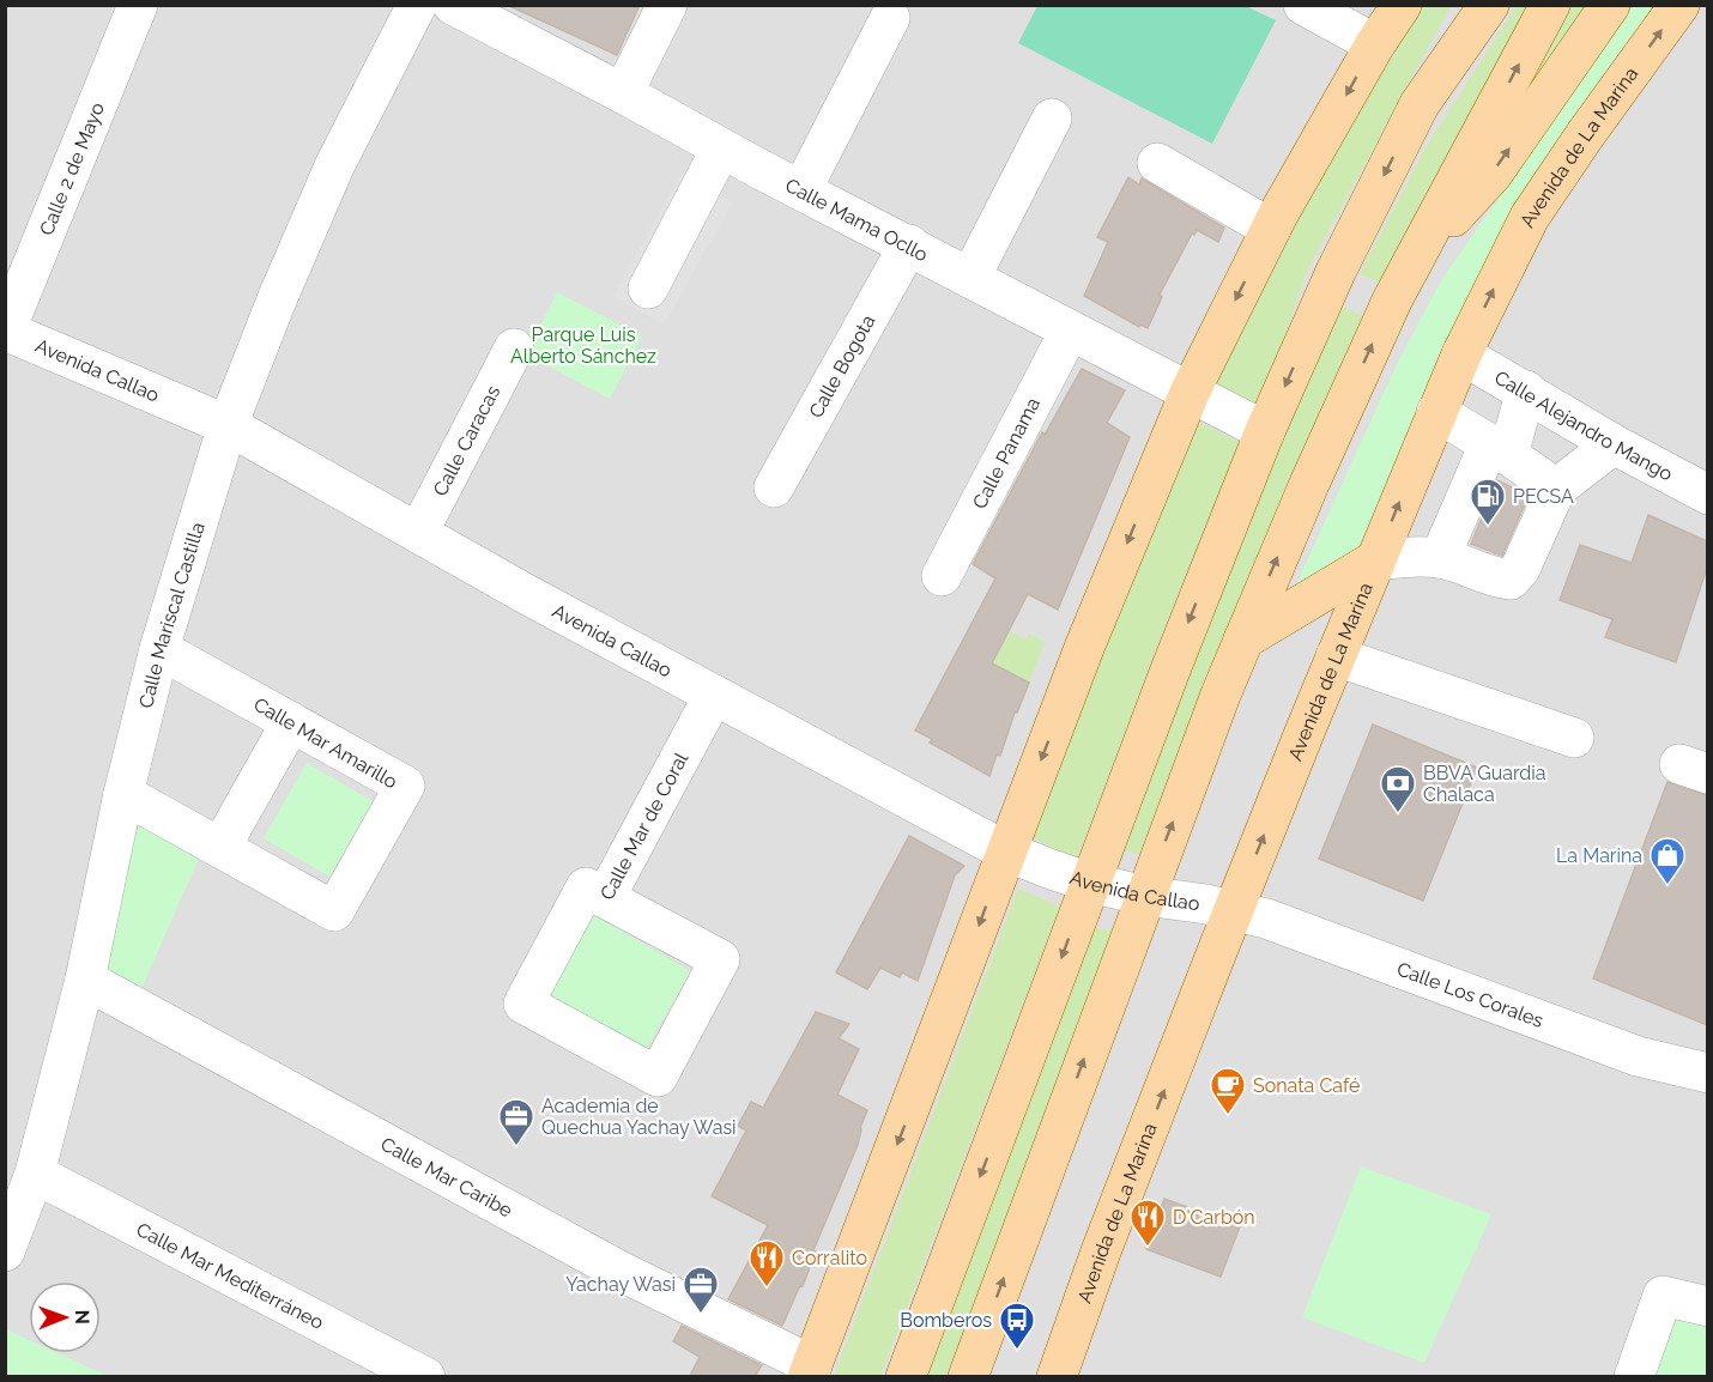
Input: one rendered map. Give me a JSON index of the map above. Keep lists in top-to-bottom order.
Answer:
{
  "streets": {
    "main road": ["Avenida de La Marina"],
    "street": [
      "Calle 2 de Mayo",
      "Calle Mama Ocllo",
      "Calle Bogota",
      "Avenida Callao",
      "Calle Alejandro Mango",
      "Calle Caracas",
      "Calle Panama",
      "Calle Mariscal Castilla",
      "Calle Mar Amarillo",
      "Calle Mar de Coral",
      "Calle Los Corales",
      "Calle Mar Caribe",
      "Calle Mar Mediterráneo"
    ]
  },
  "crossings": [
    ["Avenida de La Marina", "Avenida Callao"],
    ["Avenida de La Marina", "Calle Alejandro Mango"],
    ["Avenida de La Marina", "Calle Los Corales"],
    ["Calle 2 de Mayo", "Avenida Callao"],
    ["Calle Mama Ocllo", "Calle Bogota"],
    ["Calle Mama Ocllo", "Calle Panama"],
    ["Avenida Callao", "Calle Caracas"],
    ["Avenida Callao", "Calle Mariscal Castilla"],
    ["Avenida Callao", "Calle Mar de Coral"],
    ["Avenida Callao", "Calle Los Corales"],
    ["Calle Mariscal Castilla", "Calle Mar Amarillo"],
    ["Calle Mariscal Castilla", "Calle Mar Caribe"],
    ["Calle Mariscal Castilla", "Calle Mar Mediterráneo"]
  ],
  "parks": ["Parque Luis Alberto Sánchez"],
  "places": {
    "fuel station": ["PECSA"],
    "bank": ["BBVA Guardia Chalaca"],
    "shop": ["La Marina"],
    "cafe": ["Sonata Café"],
    "office": ["Academia de Quechua Yachay Wasi", "Yachay Wasi"],
    "restaurant": ["D'Carbón", "Corralito"],
    "bus stop": ["Bomberos"]
  },
  "north": "right"
}
